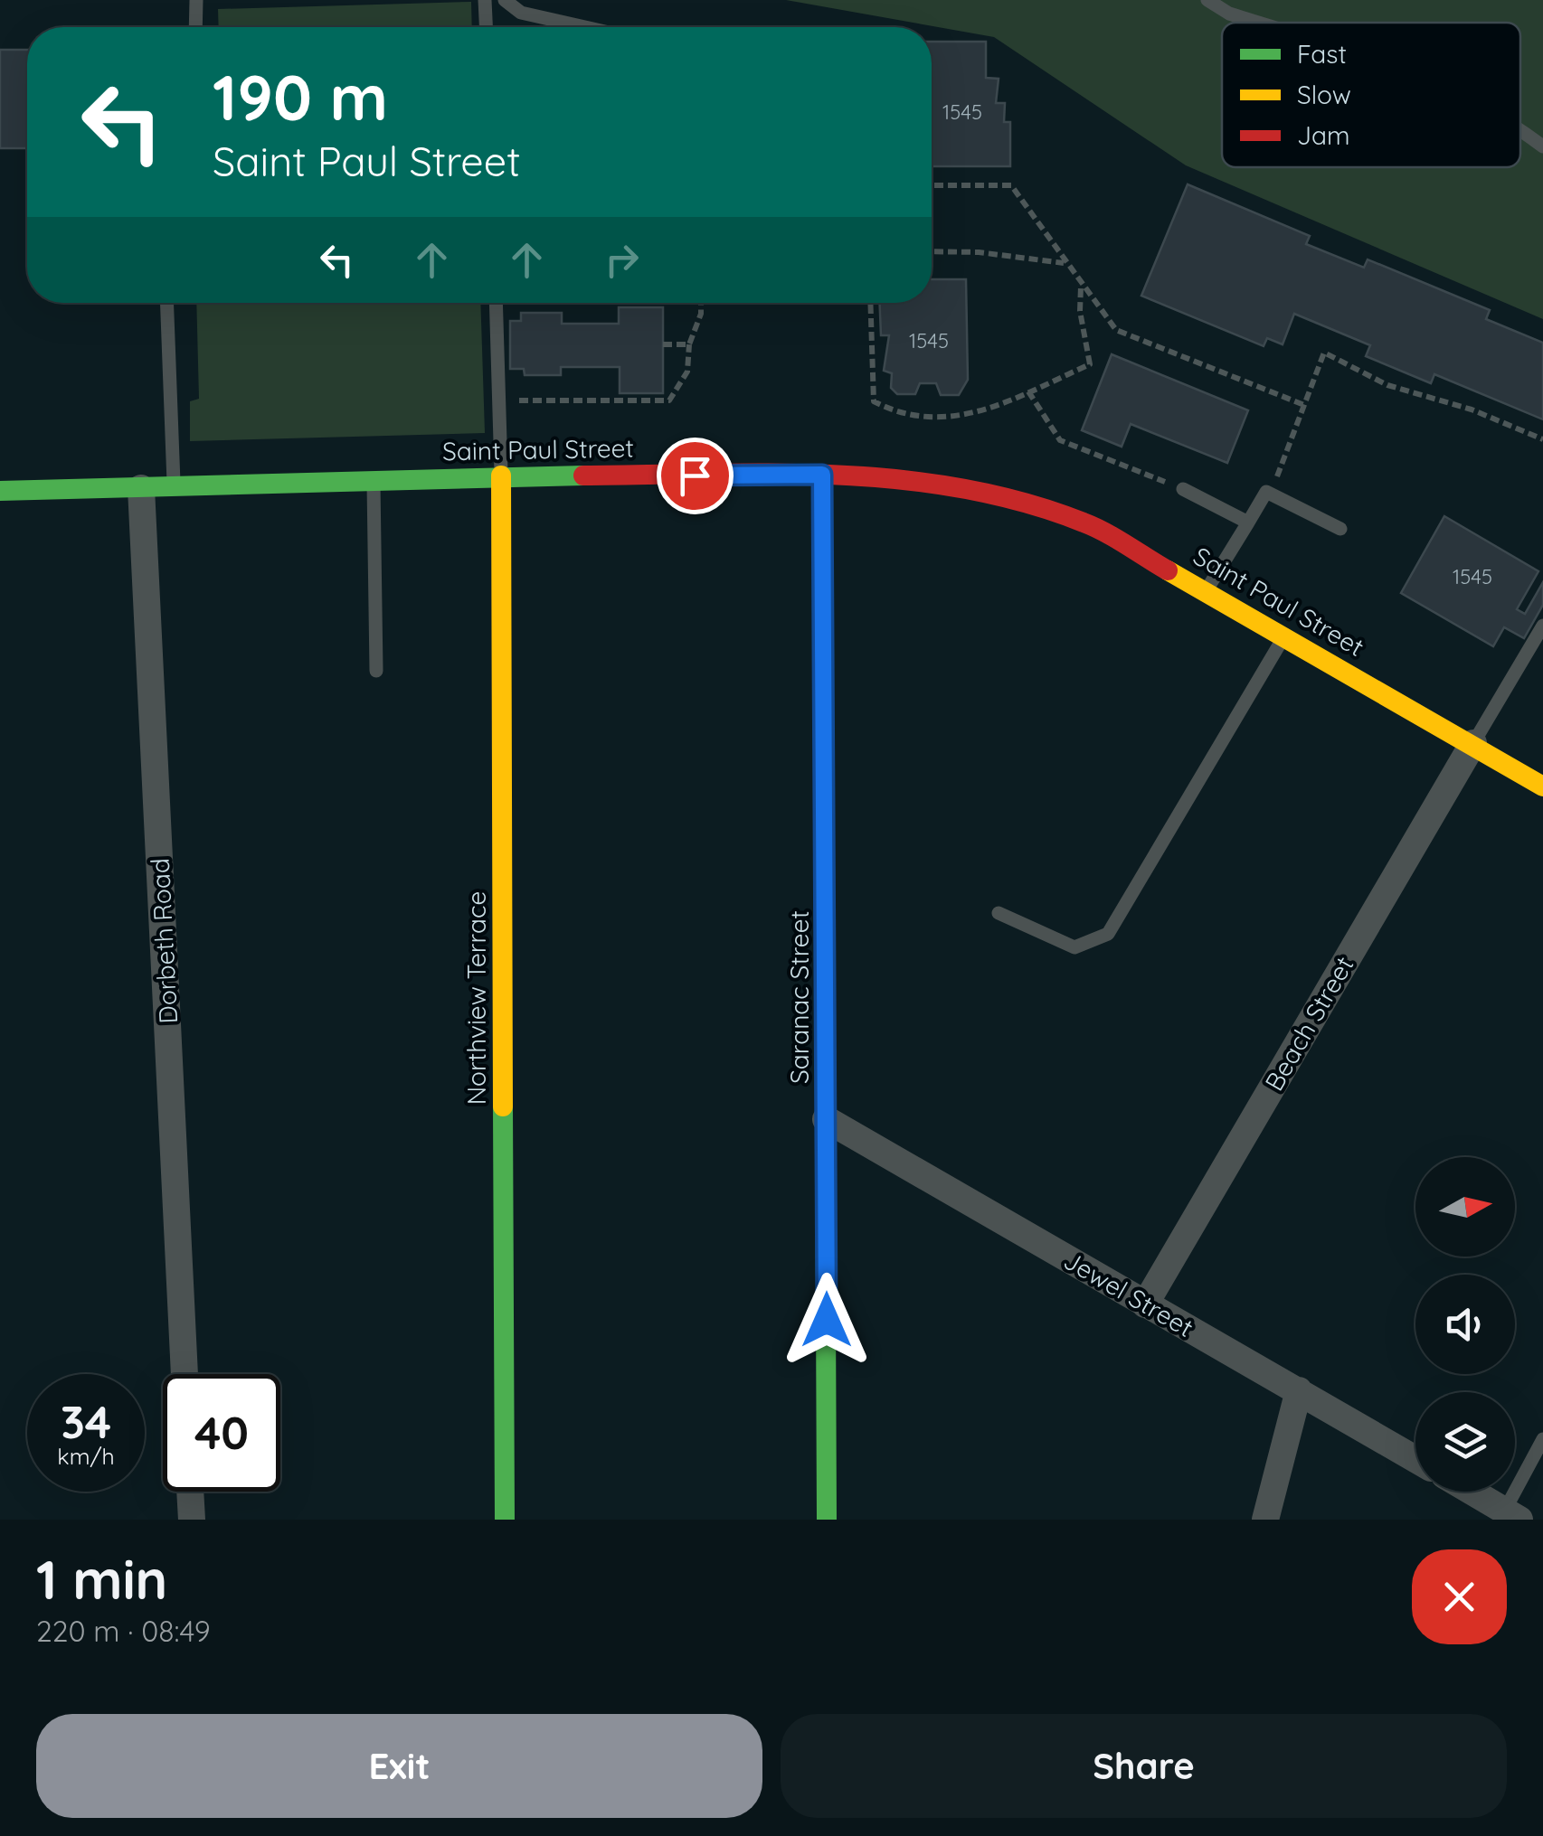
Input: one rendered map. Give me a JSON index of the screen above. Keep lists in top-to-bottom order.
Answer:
{
  "streets": {
    "street": [
      "Saint Paul Street",
      "Dorbeth Road",
      "Saranac Street",
      "Northview Terrace",
      "Beach Street",
      "Jewel Street"
    ]
  },
  "crossings": [
    ["Saint Paul Street", "Dorbeth Road"],
    ["Saint Paul Street", "Saranac Street"],
    ["Saint Paul Street", "Northview Terrace"],
    ["Saint Paul Street", "Beach Street"],
    ["Saranac Street", "Jewel Street"],
    ["Beach Street", "Jewel Street"]
  ],
  "house_numbers": ["1545", "1545", "1545"],
  "legend": ["Fast", "Slow", "Jam"],
  "north": "right",
  "page": {
    "turn": ["190 m", "Saint Paul Street"],
    "speed": "34 km/h",
    "limit": "40",
    "heading": ["1 min", "220 m · 08:49"],
    "buttons": ["Exit", "Share"]
  }
}
